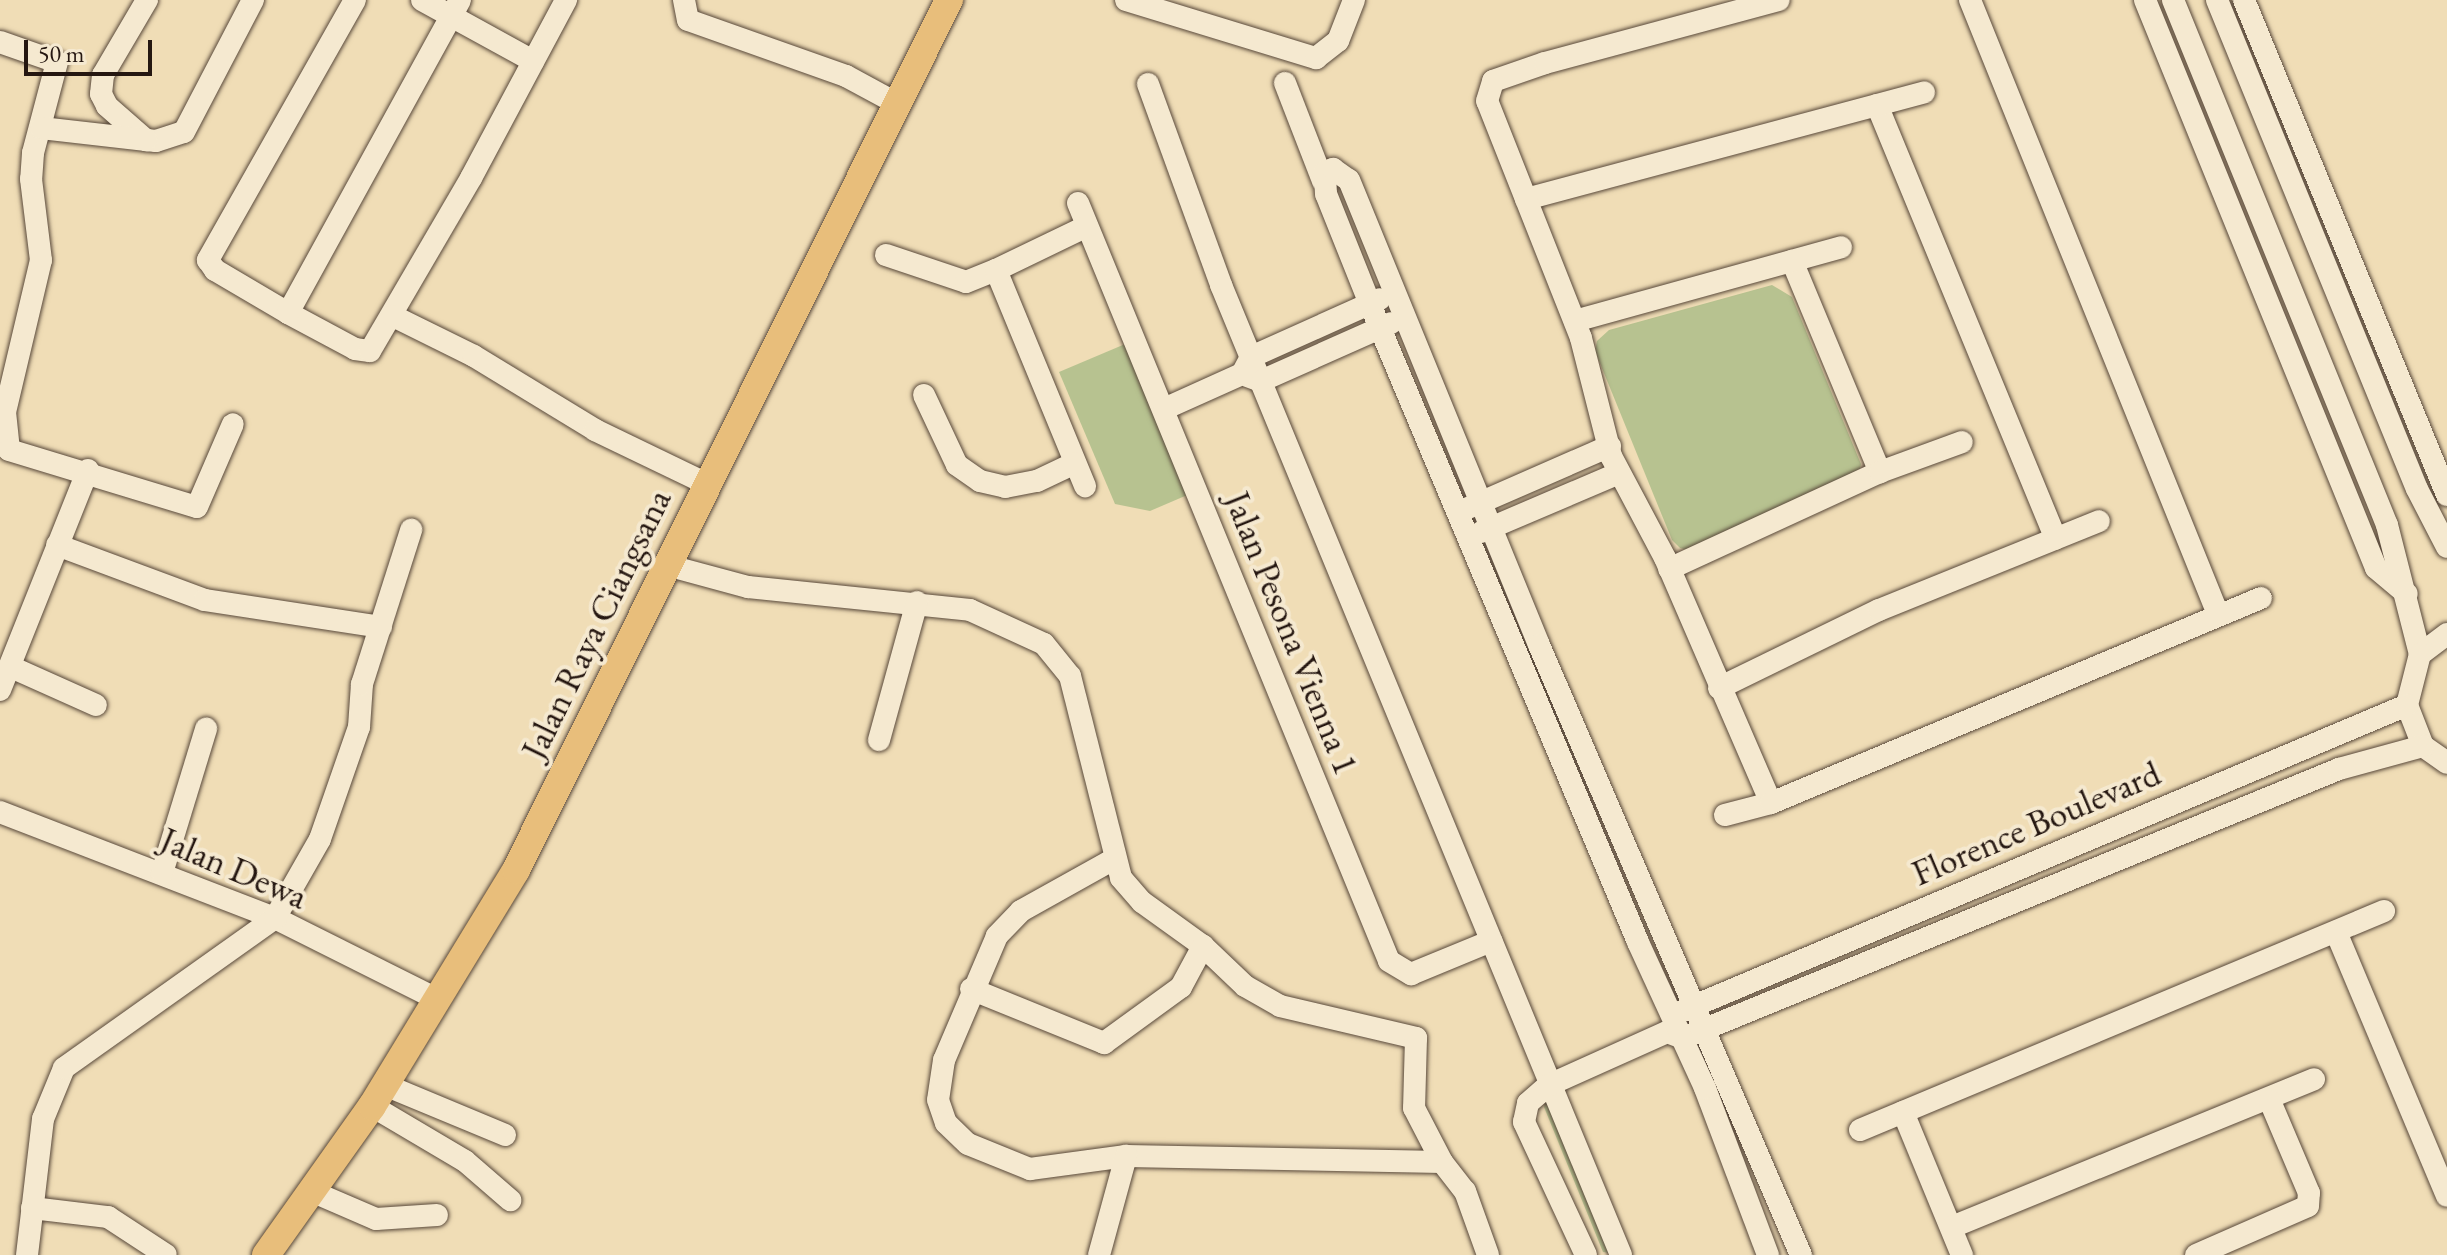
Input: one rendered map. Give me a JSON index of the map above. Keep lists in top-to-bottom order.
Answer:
{
  "streets": {
    "main road": ["Jalan Raya Ciangsana"],
    "street": ["Jalan Pesona Vienna 1", "Florence Boulevard", "Jalan Dewa"]
  },
  "crossings": [
    ["Jalan Raya Ciangsana", "Jalan Dewa"]
  ],
  "scale_bar": "50 m"
}
